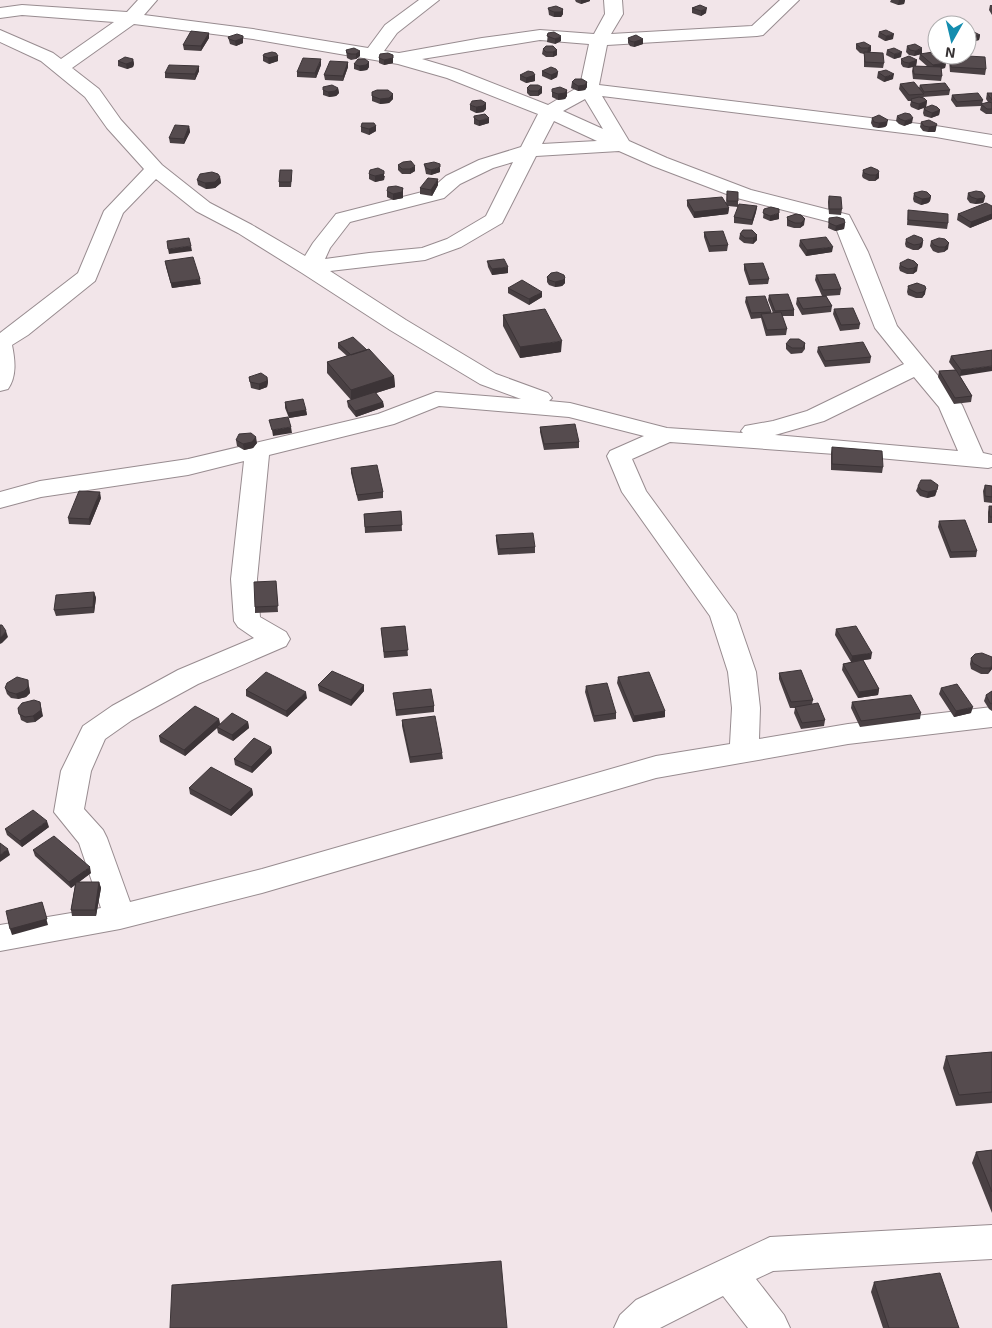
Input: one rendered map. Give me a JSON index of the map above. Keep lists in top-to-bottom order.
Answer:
{
  "north": "bottom"
}
